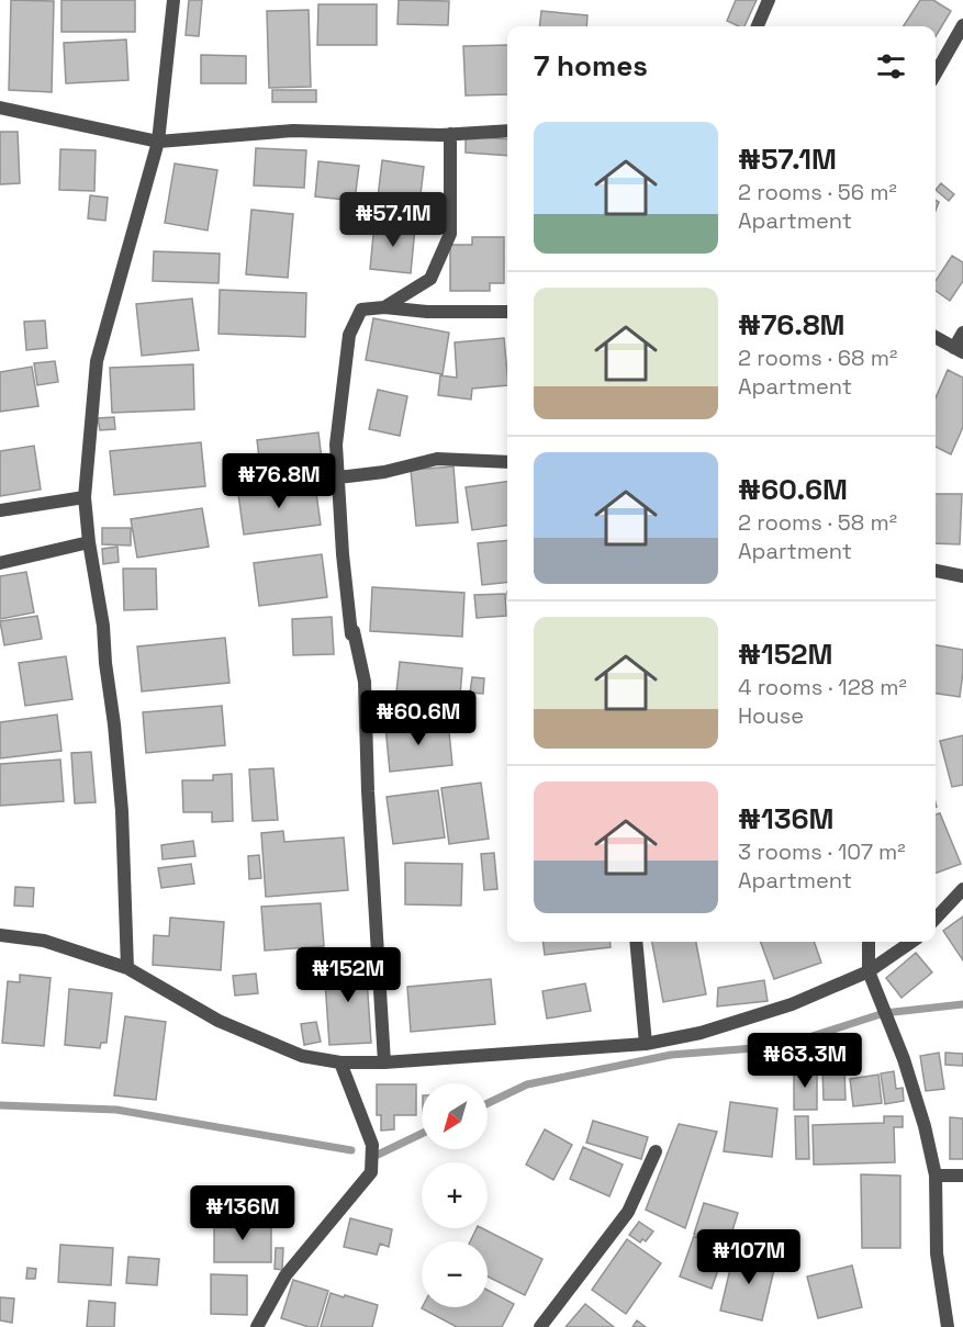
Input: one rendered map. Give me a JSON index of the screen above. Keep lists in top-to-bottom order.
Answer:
{
  "north": "bottom left",
  "page": {
    "heading": "7 homes",
    "list": [
      {
        "name": "₦57.1M",
        "note": "2 rooms · 56 m² · Apartment"
      },
      {
        "name": "₦76.8M",
        "note": "2 rooms · 68 m² · Apartment"
      },
      {
        "name": "₦60.6M",
        "note": "2 rooms · 58 m² · Apartment"
      },
      {
        "name": "₦152M",
        "note": "4 rooms · 128 m² · House"
      },
      {
        "name": "₦136M",
        "note": "3 rooms · 107 m² · Apartment"
      }
    ],
    "price": [
      "₦57.1M",
      "₦76.8M",
      "₦60.6M",
      "₦152M",
      "₦63.3M",
      "₦136M",
      "₦107M"
    ],
    "map_buttons": ["+", "−"]
  }
}
